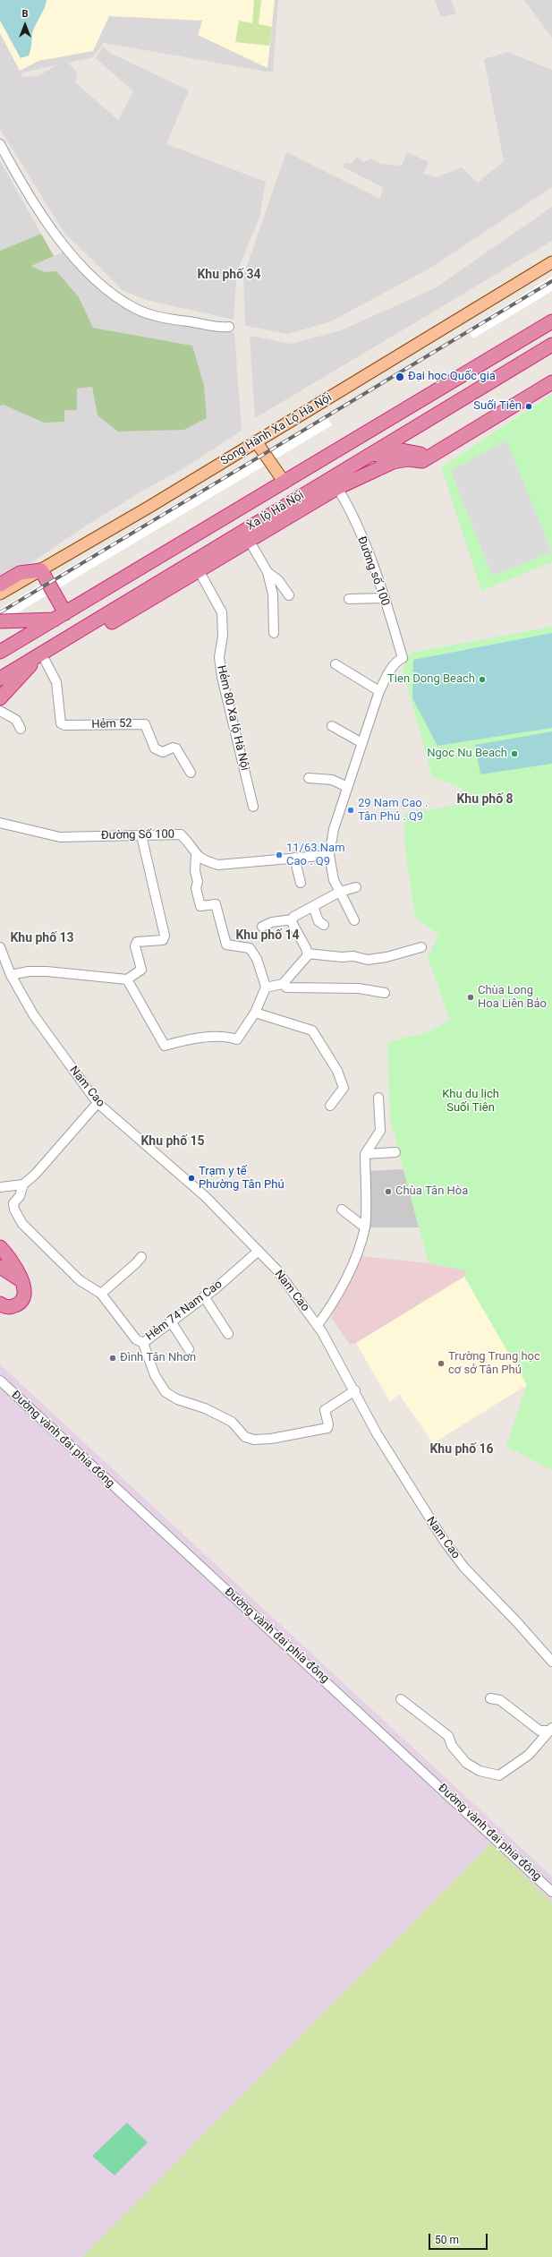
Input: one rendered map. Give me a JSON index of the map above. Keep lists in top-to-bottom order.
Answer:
{
  "streets": {
    "highway": ["Xa lộ Hà Nội"],
    "main road": ["Song Hành Xa Lộ Hà Nội"],
    "street": [
      "Đường số 100",
      "Hẻm 80 Xa lộ Hà Nội",
      "Hẻm 52",
      "Đường Số 100",
      "Nam Cao",
      "Hẻm 74 Nam Cao",
      "Đường vành đai phía đông"
    ]
  },
  "crossings": [
    ["Xa lộ Hà Nội", "Đường số 100"],
    ["Xa lộ Hà Nội", "Hẻm 80 Xa lộ Hà Nội"],
    ["Xa lộ Hà Nội", "Hẻm 52"],
    ["Nam Cao", "Hẻm 74 Nam Cao"]
  ],
  "districts": [
    "Khu phố 34",
    "Khu phố 8",
    "Khu phố 14",
    "Khu phố 13",
    "Khu phố 15",
    "Khu phố 16"
  ],
  "parks": ["Khu du lịch Suối Tiên"],
  "places": [
    "Đại học Quốc gia",
    "Suối Tiên",
    "Tien Dong Beach",
    "Ngoc Nu Beach",
    "29 Nam Cao . Tân Phú . Q9",
    "11/63 Nam Cao . Q9",
    "Chùa Long Hoa Liên Bảo",
    "Trạm y tế Phường Tân Phú",
    "Chùa Tân Hòa",
    "Đình Tân Nhơn",
    "Trường Trung học cơ sở Tân Phú"
  ],
  "scale_bar": "50 m",
  "north": "top"
}
